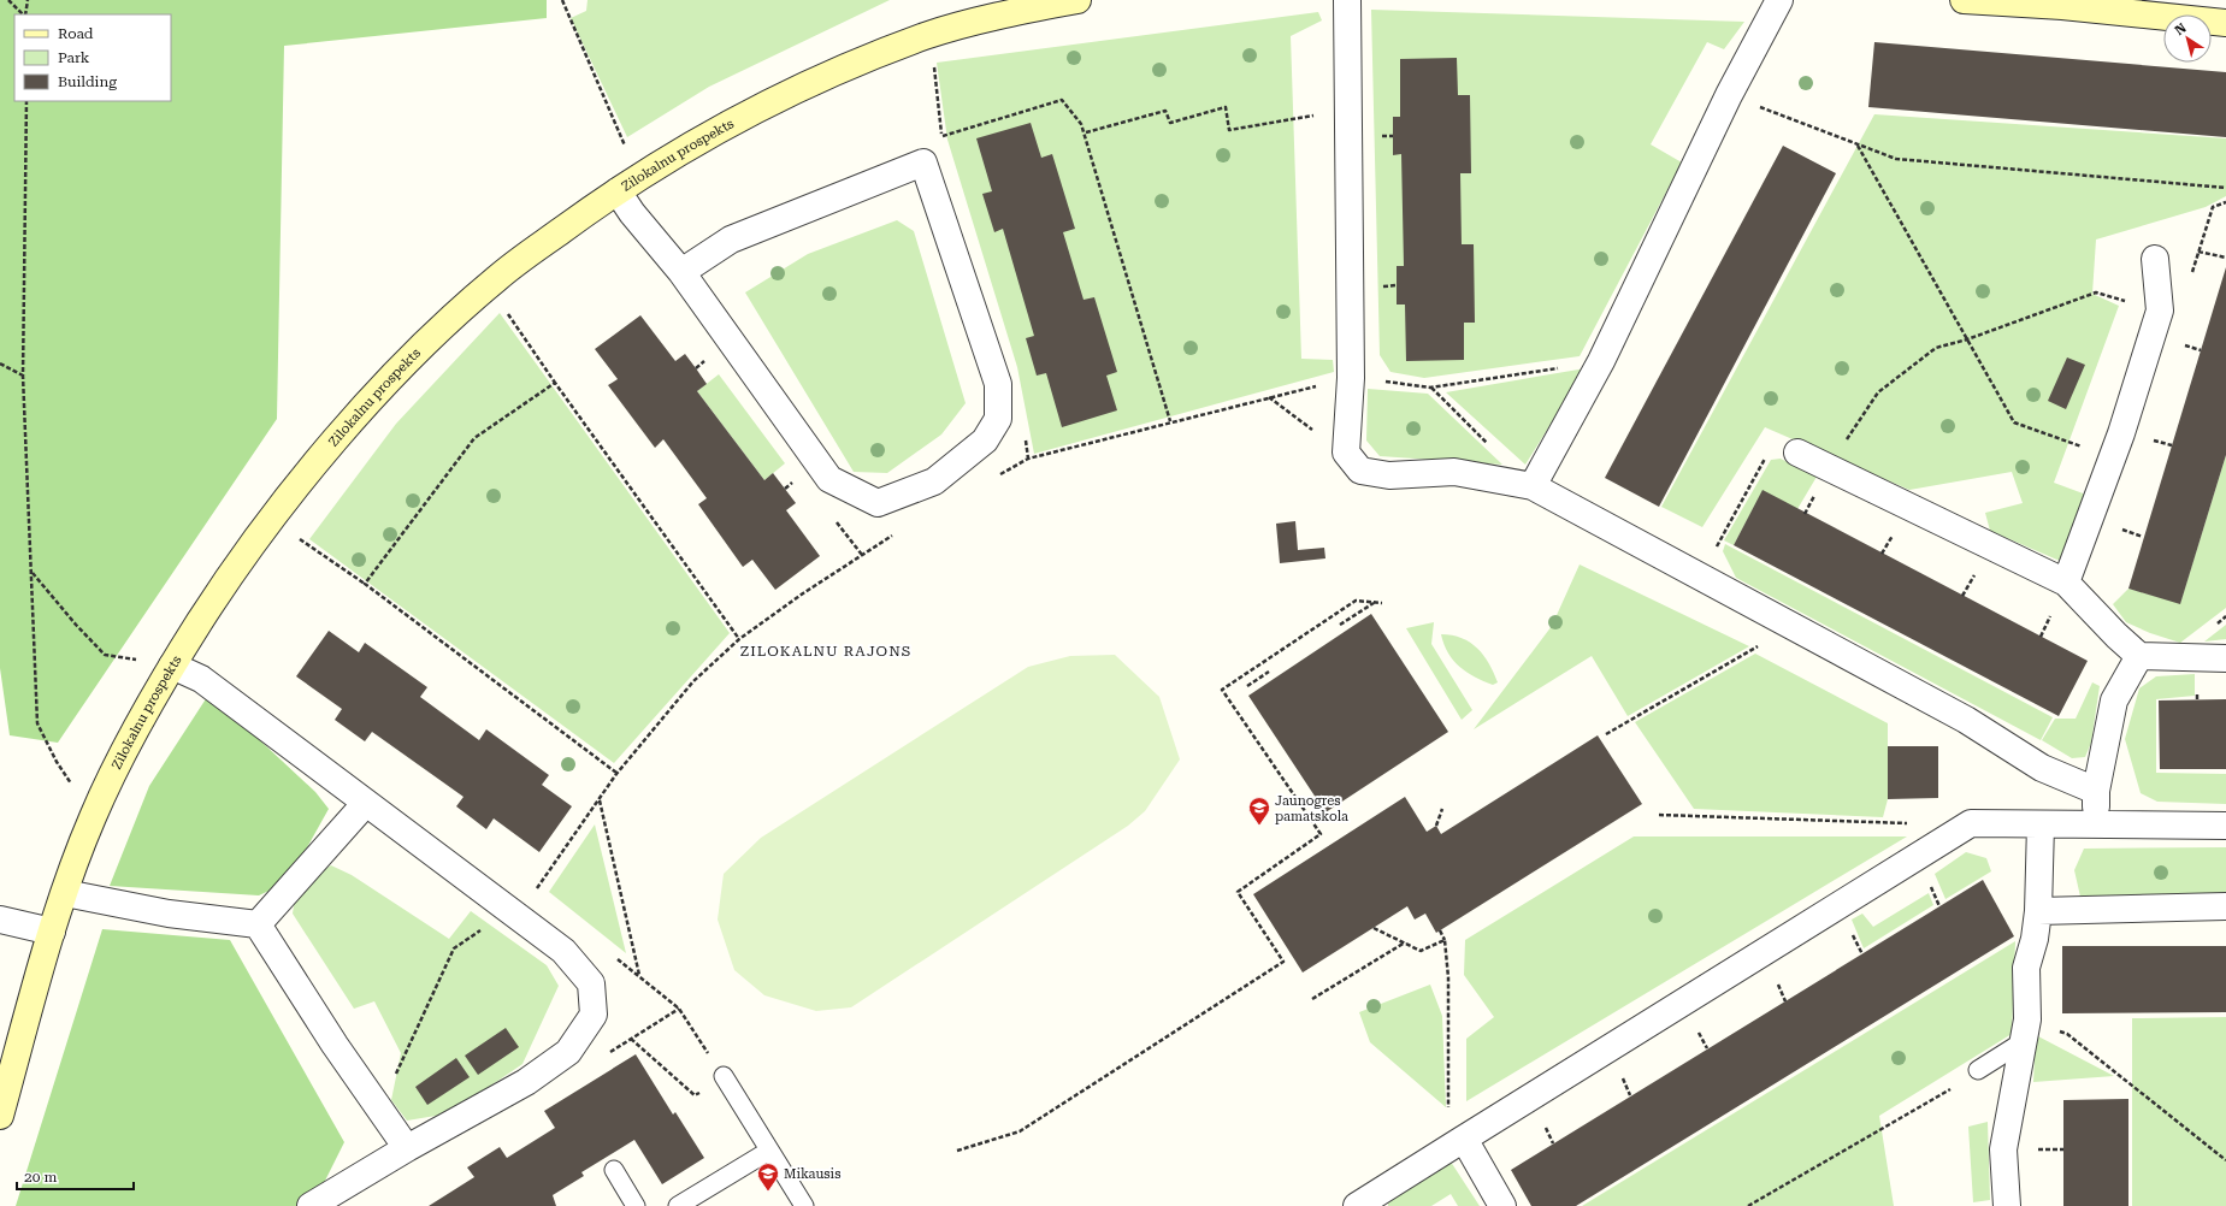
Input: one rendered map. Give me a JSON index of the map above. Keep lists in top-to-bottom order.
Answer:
{
  "streets": {
    "main road": ["Zilokalnu prospekts"]
  },
  "districts": ["ZILOKALNU RAJONS"],
  "places": {
    "school or university": ["Jaunogres pamatskola", "Mikausis"]
  },
  "legend": ["Road", "Park", "Building"],
  "scale_bar": "20 m",
  "north": "top left"
}
